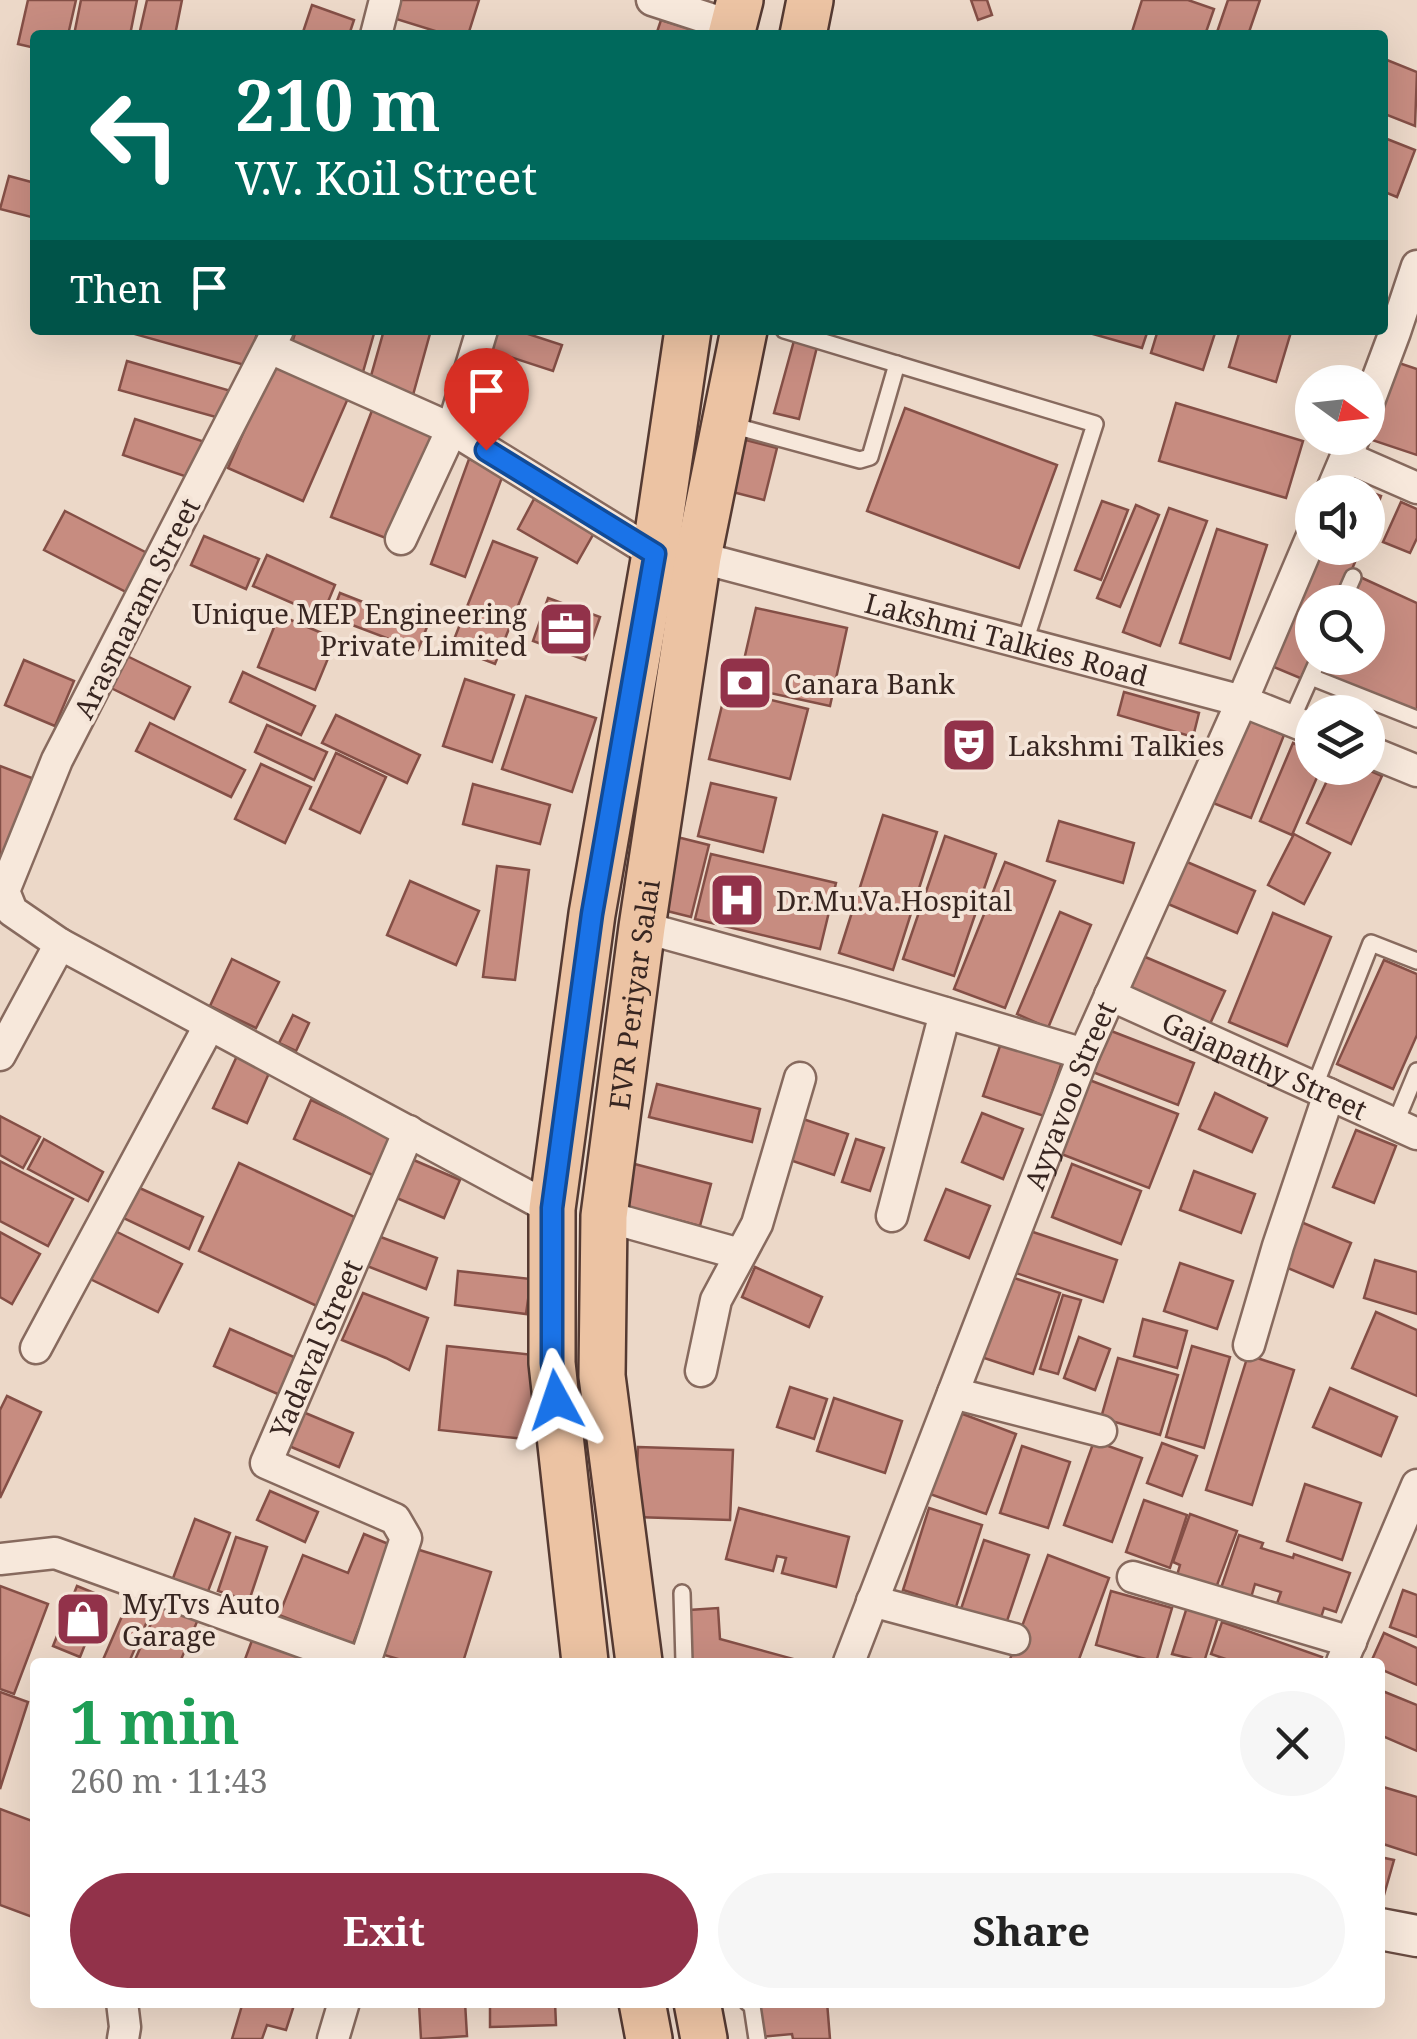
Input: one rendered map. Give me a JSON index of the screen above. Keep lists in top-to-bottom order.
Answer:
{
  "streets": {
    "main road": ["EVR Periyar Salai"],
    "street": [
      "Arasmaram Street",
      "Lakshmi Talkies Road",
      "Gajapathy Street",
      "Ayyavoo Street",
      "Yadaval Street"
    ]
  },
  "crossings": [
    ["Arasmaram Street", "Lakshmi Talkies Road"],
    ["Lakshmi Talkies Road", "EVR Periyar Salai"],
    ["Lakshmi Talkies Road", "Ayyavoo Street"],
    ["Gajapathy Street", "Ayyavoo Street"]
  ],
  "places": {
    "office": ["Unique MEP Engineering Private Limited"],
    "bank": ["Canara Bank"],
    "theatre": ["Lakshmi Talkies"],
    "hospital": ["Dr.Mu.Va.Hospital"],
    "shop": ["MyTvs Auto Garage"]
  },
  "north": "right",
  "page": {
    "turn": ["210 m", "V.V. Koil Street"],
    "then": "Then",
    "heading": ["1 min", "260 m · 11:43"],
    "buttons": ["Exit", "Share"]
  }
}
